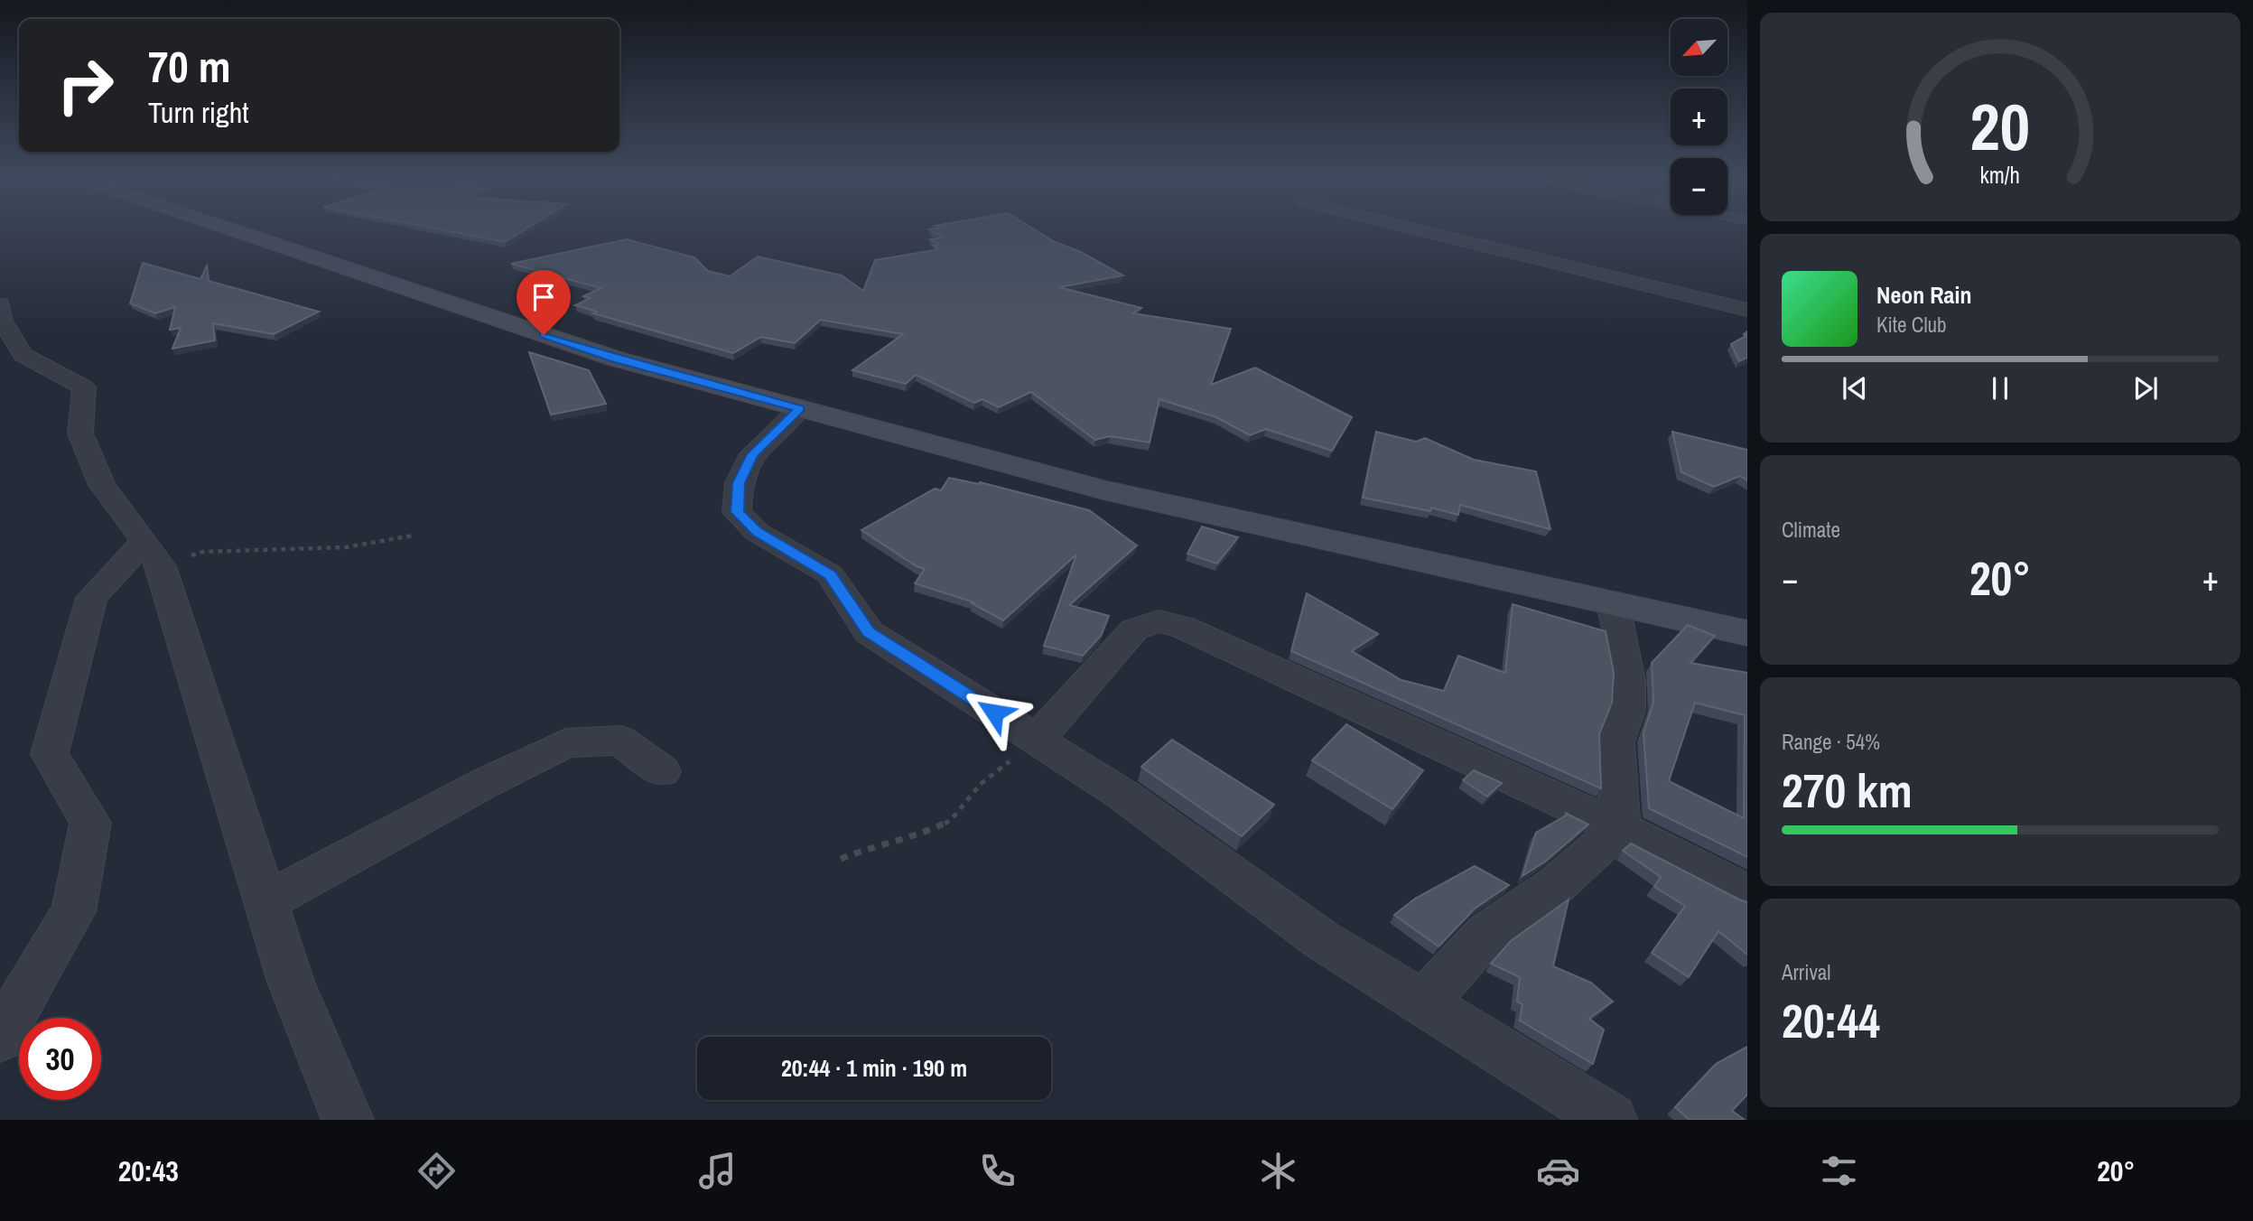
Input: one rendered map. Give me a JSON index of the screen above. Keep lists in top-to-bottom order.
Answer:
{
  "north": "bottom left",
  "page": {
    "map_buttons": ["+", "−"],
    "turn": ["70 m", "Turn right"],
    "song": ["Neon Rain", "Kite Club"],
    "tile": [
      "Climate",
      ["Range · 54%", "270 km"],
      ["Arrival", "20:44"]
    ],
    "heat": ["−", "20°", "+"],
    "limit": "30",
    "trip": "20:44 · 1 min · 190 m",
    "tabs": ["20:43", "20°"],
    "gauge": ["20", "km/h"]
  }
}
